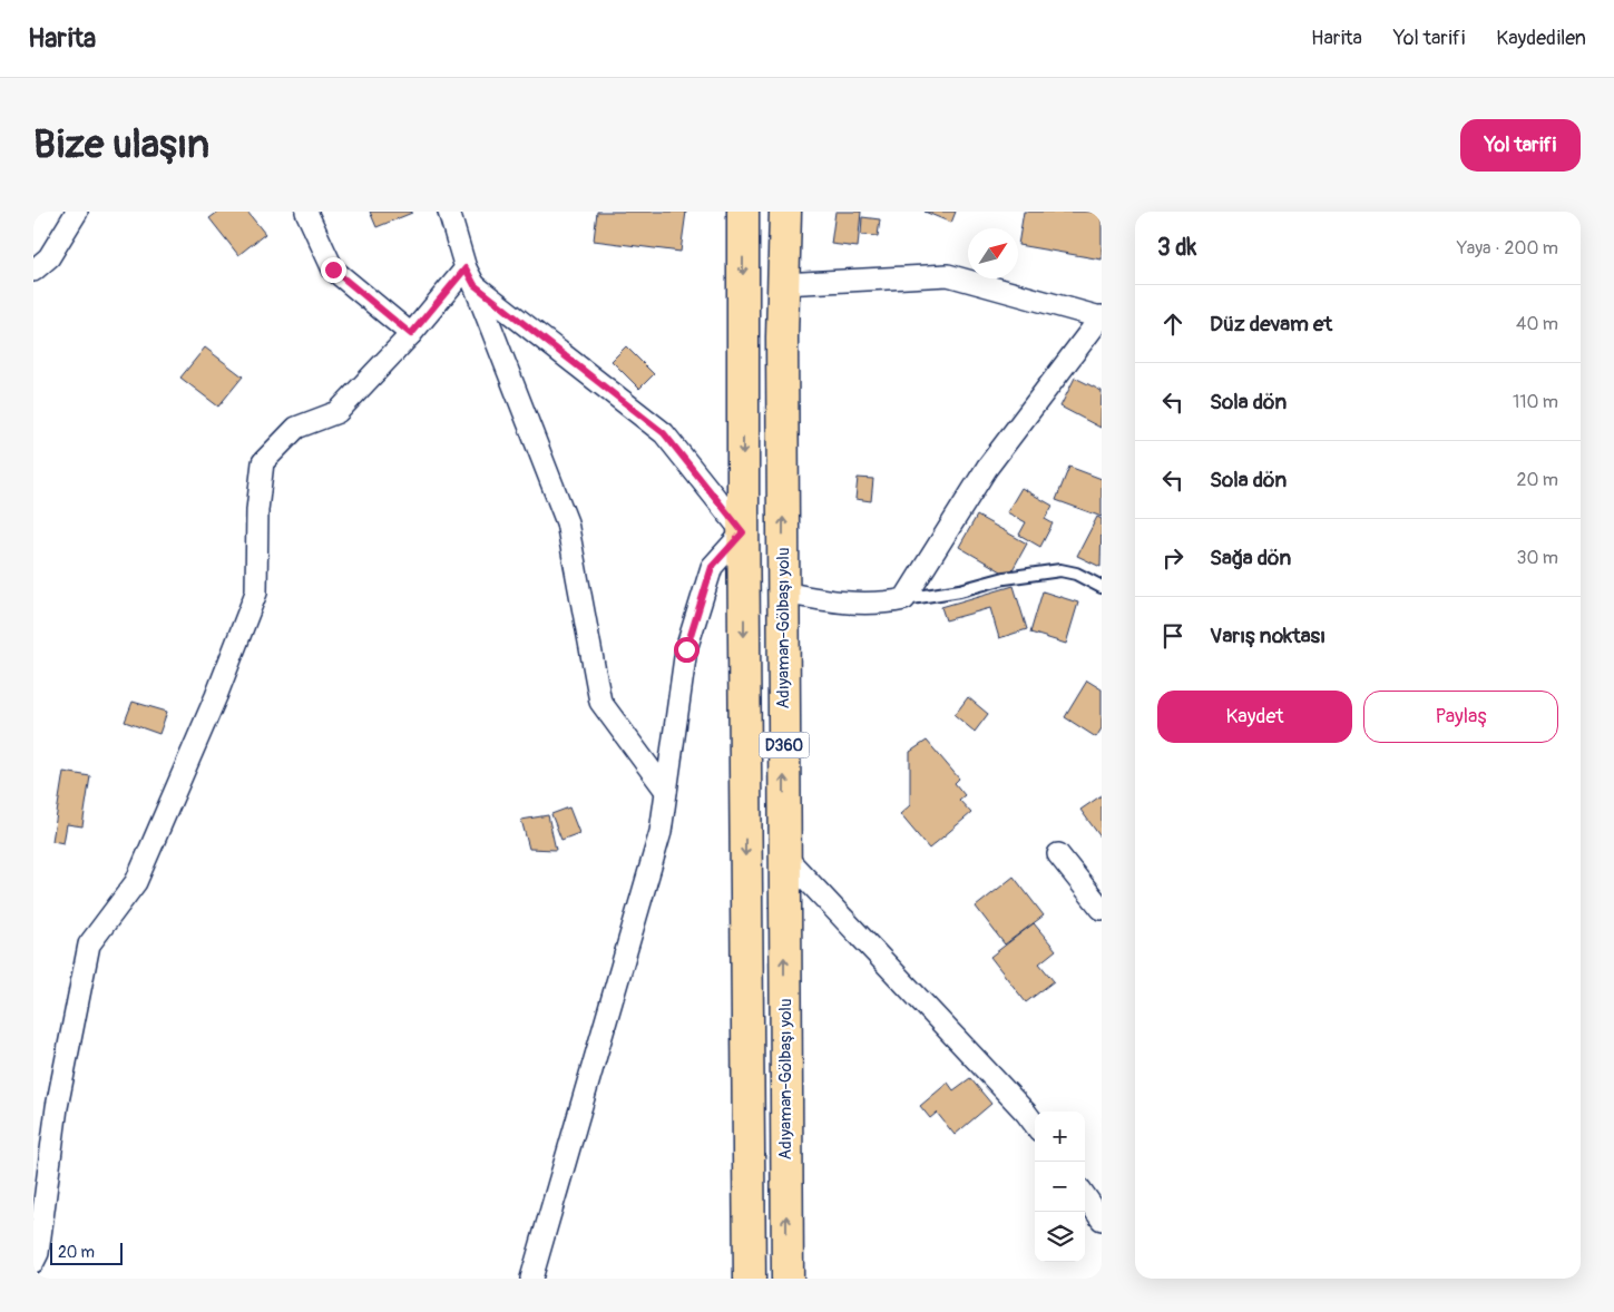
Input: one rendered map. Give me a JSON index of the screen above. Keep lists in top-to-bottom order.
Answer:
{
  "streets": {
    "highway": ["Adıyaman-Gölbaşı yolu", "D360"]
  },
  "scale_bar": "20 m",
  "north": "top right",
  "page": {
    "header": "Harita",
    "nav": ["Harita", "Yol tarifi", "Kaydedilen"],
    "buttons": [
      "Yol tarifi",
      ["Kaydet", "Paylaş"]
    ],
    "title": "Bize ulaşın",
    "heading": ["3 dk", "Yaya · 200 m"],
    "list": [
      ["Düz devam et", "40 m"],
      ["Sola dön", "110 m"],
      ["Sola dön", "20 m"],
      ["Sağa dön", "30 m"],
      "Varış noktası"
    ],
    "map_buttons": ["+", "−"],
    "scale": "20 m"
  }
}
